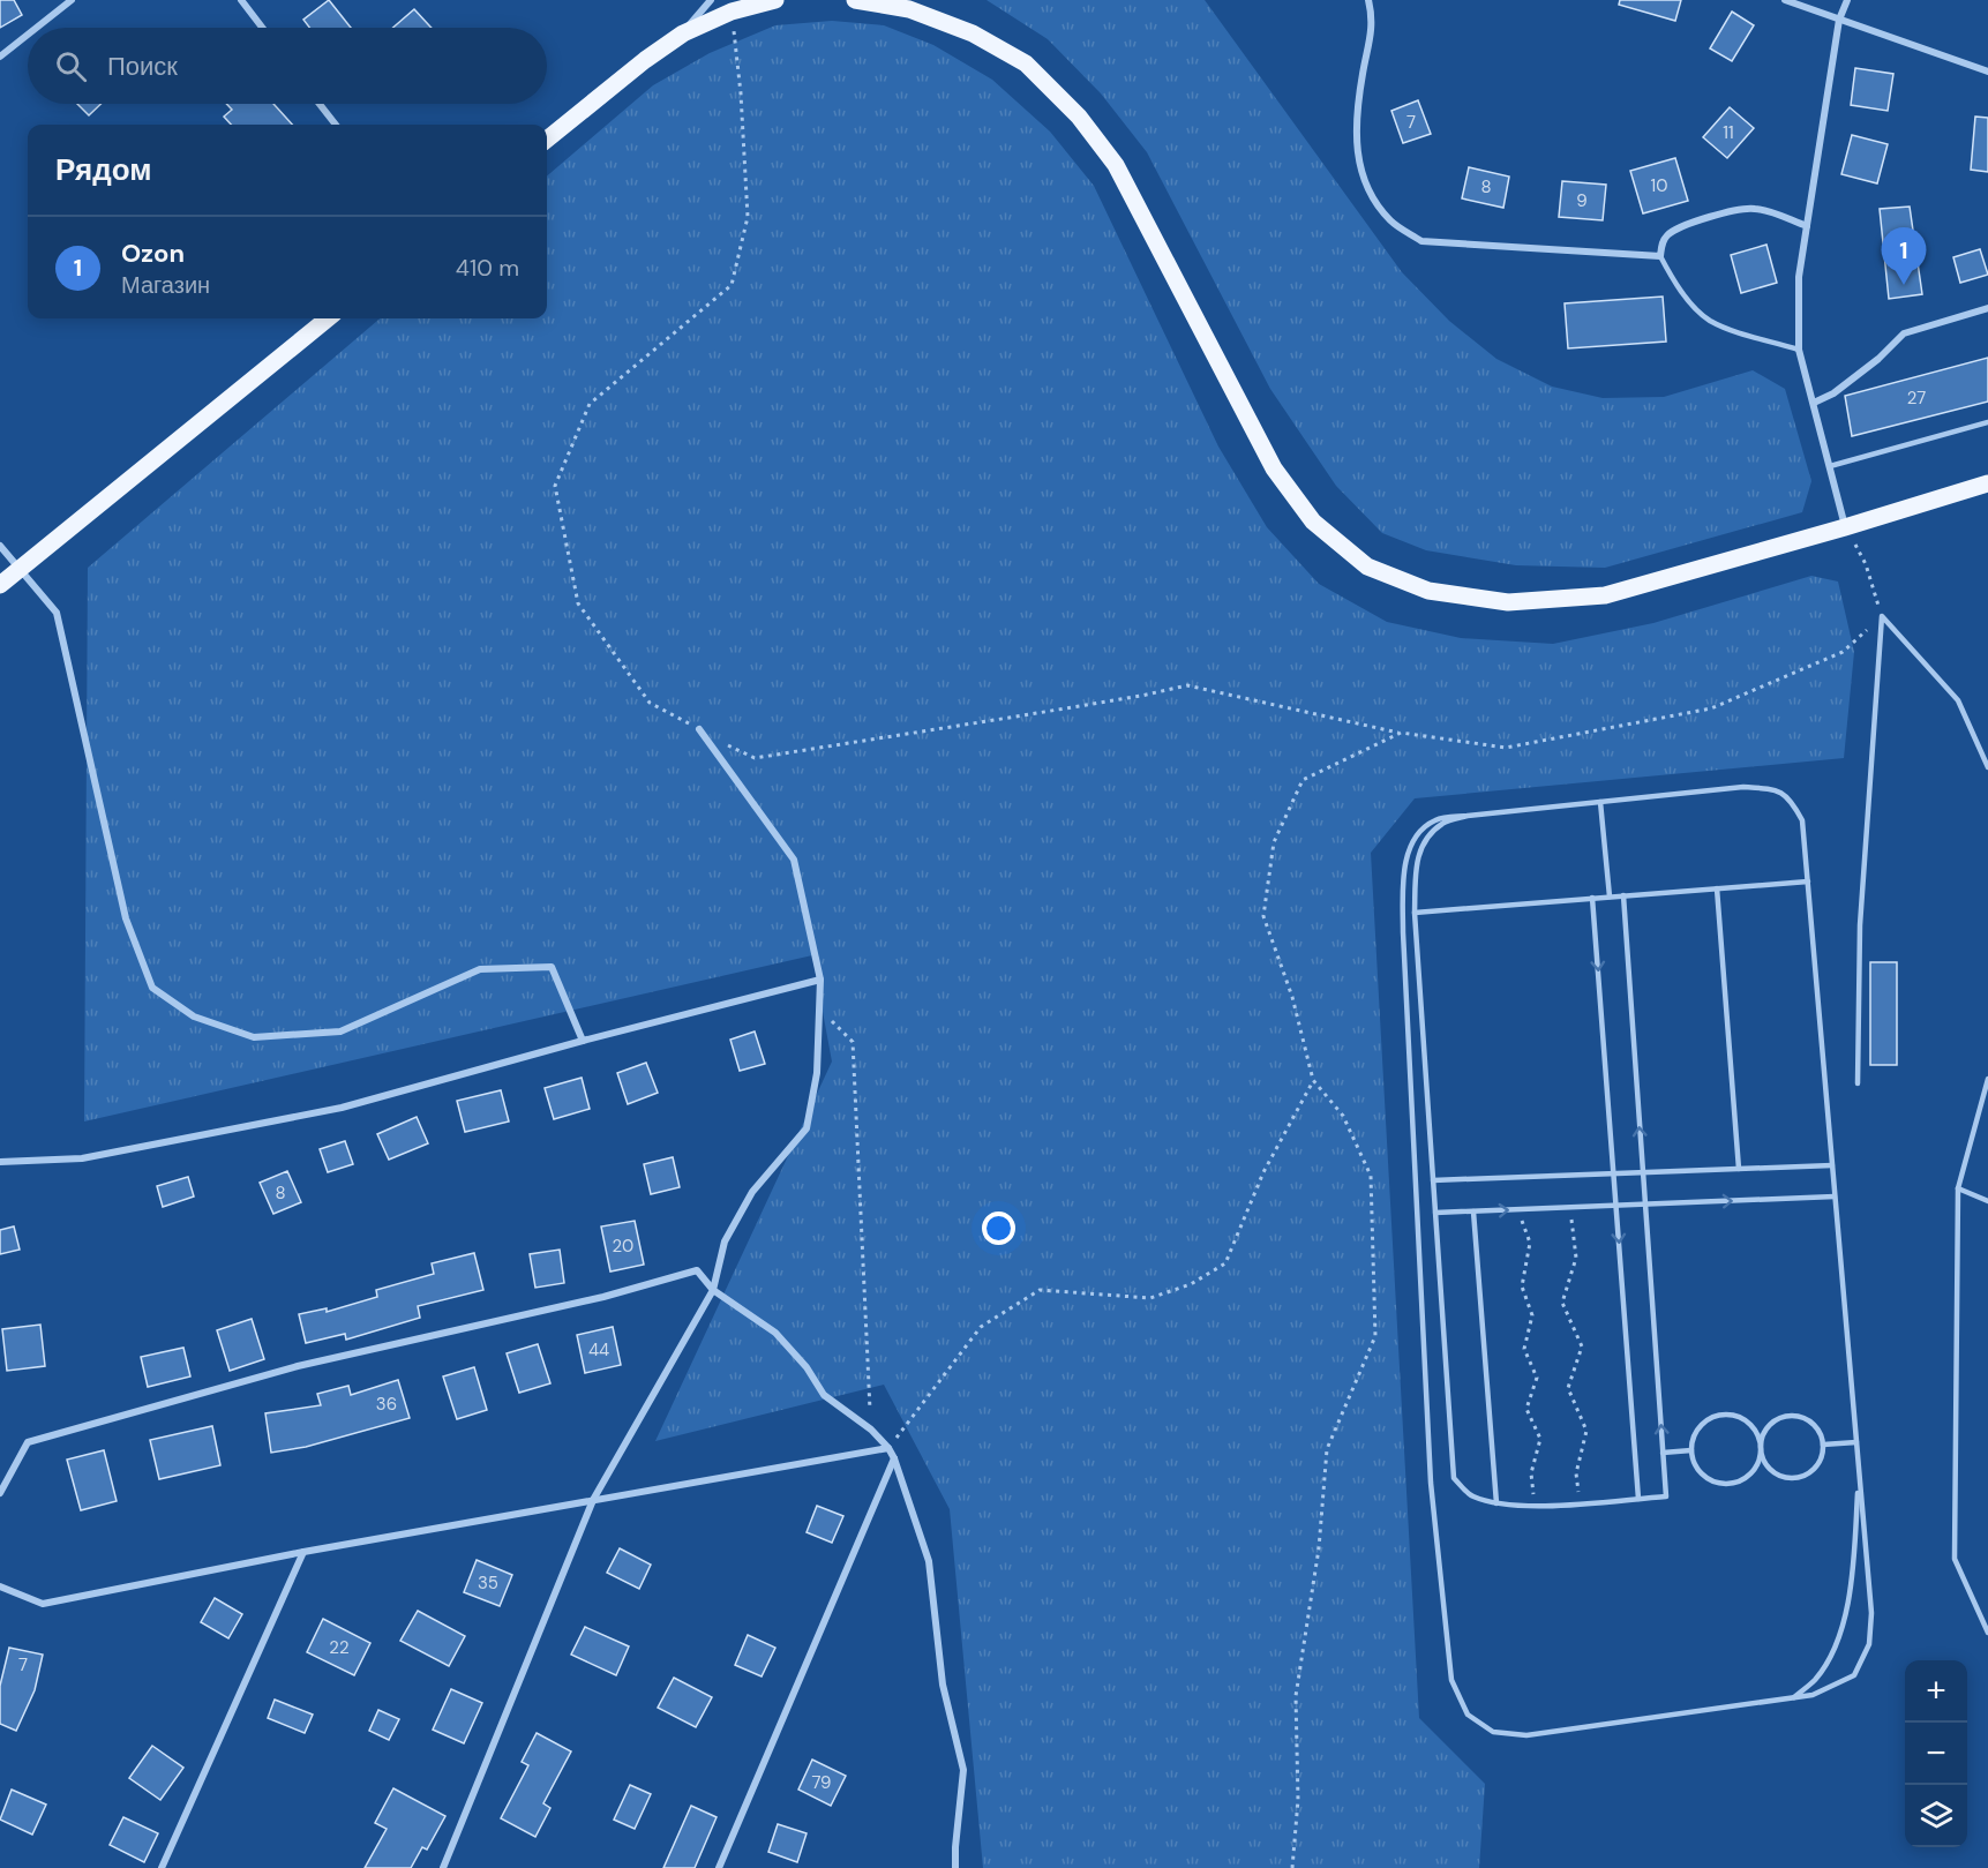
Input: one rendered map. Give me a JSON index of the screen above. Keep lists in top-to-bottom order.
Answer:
{
  "house_numbers": [
    "7",
    "11",
    "10",
    "8",
    "9",
    "27",
    "8",
    "20",
    "44",
    "36",
    "35",
    "22",
    "7",
    "79"
  ],
  "page": {
    "search": "Поиск",
    "heading": "Рядом",
    "list": [
      {
        "mark": "1",
        "name": "Ozon",
        "note": "Магазин",
        "value": "410 m"
      }
    ],
    "pins": "1",
    "map_buttons": ["+", "−"]
  }
}
